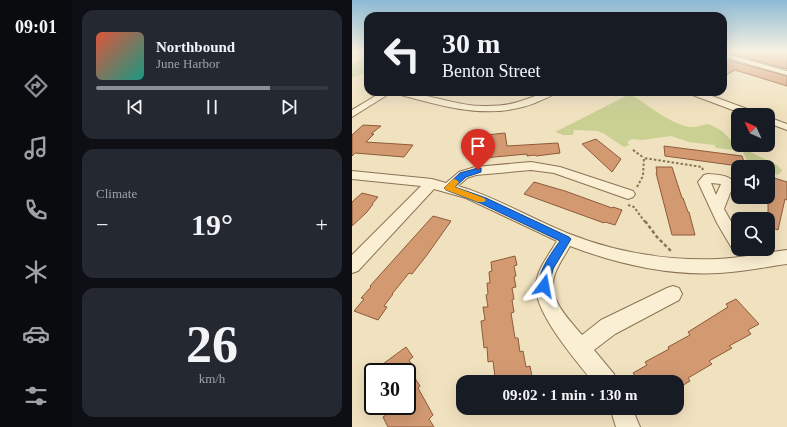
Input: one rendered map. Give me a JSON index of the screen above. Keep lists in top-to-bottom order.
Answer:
{
  "north": "top left",
  "page": {
    "tabs": "09:01",
    "turn": ["30 m", "Benton Street"],
    "song": ["Northbound", "June Harbor"],
    "tile": [
      "Climate",
      ["26", "km/h"]
    ],
    "heat": ["−", "19°", "+"],
    "limit": "30",
    "trip": "09:02 · 1 min · 130 m"
  }
}
